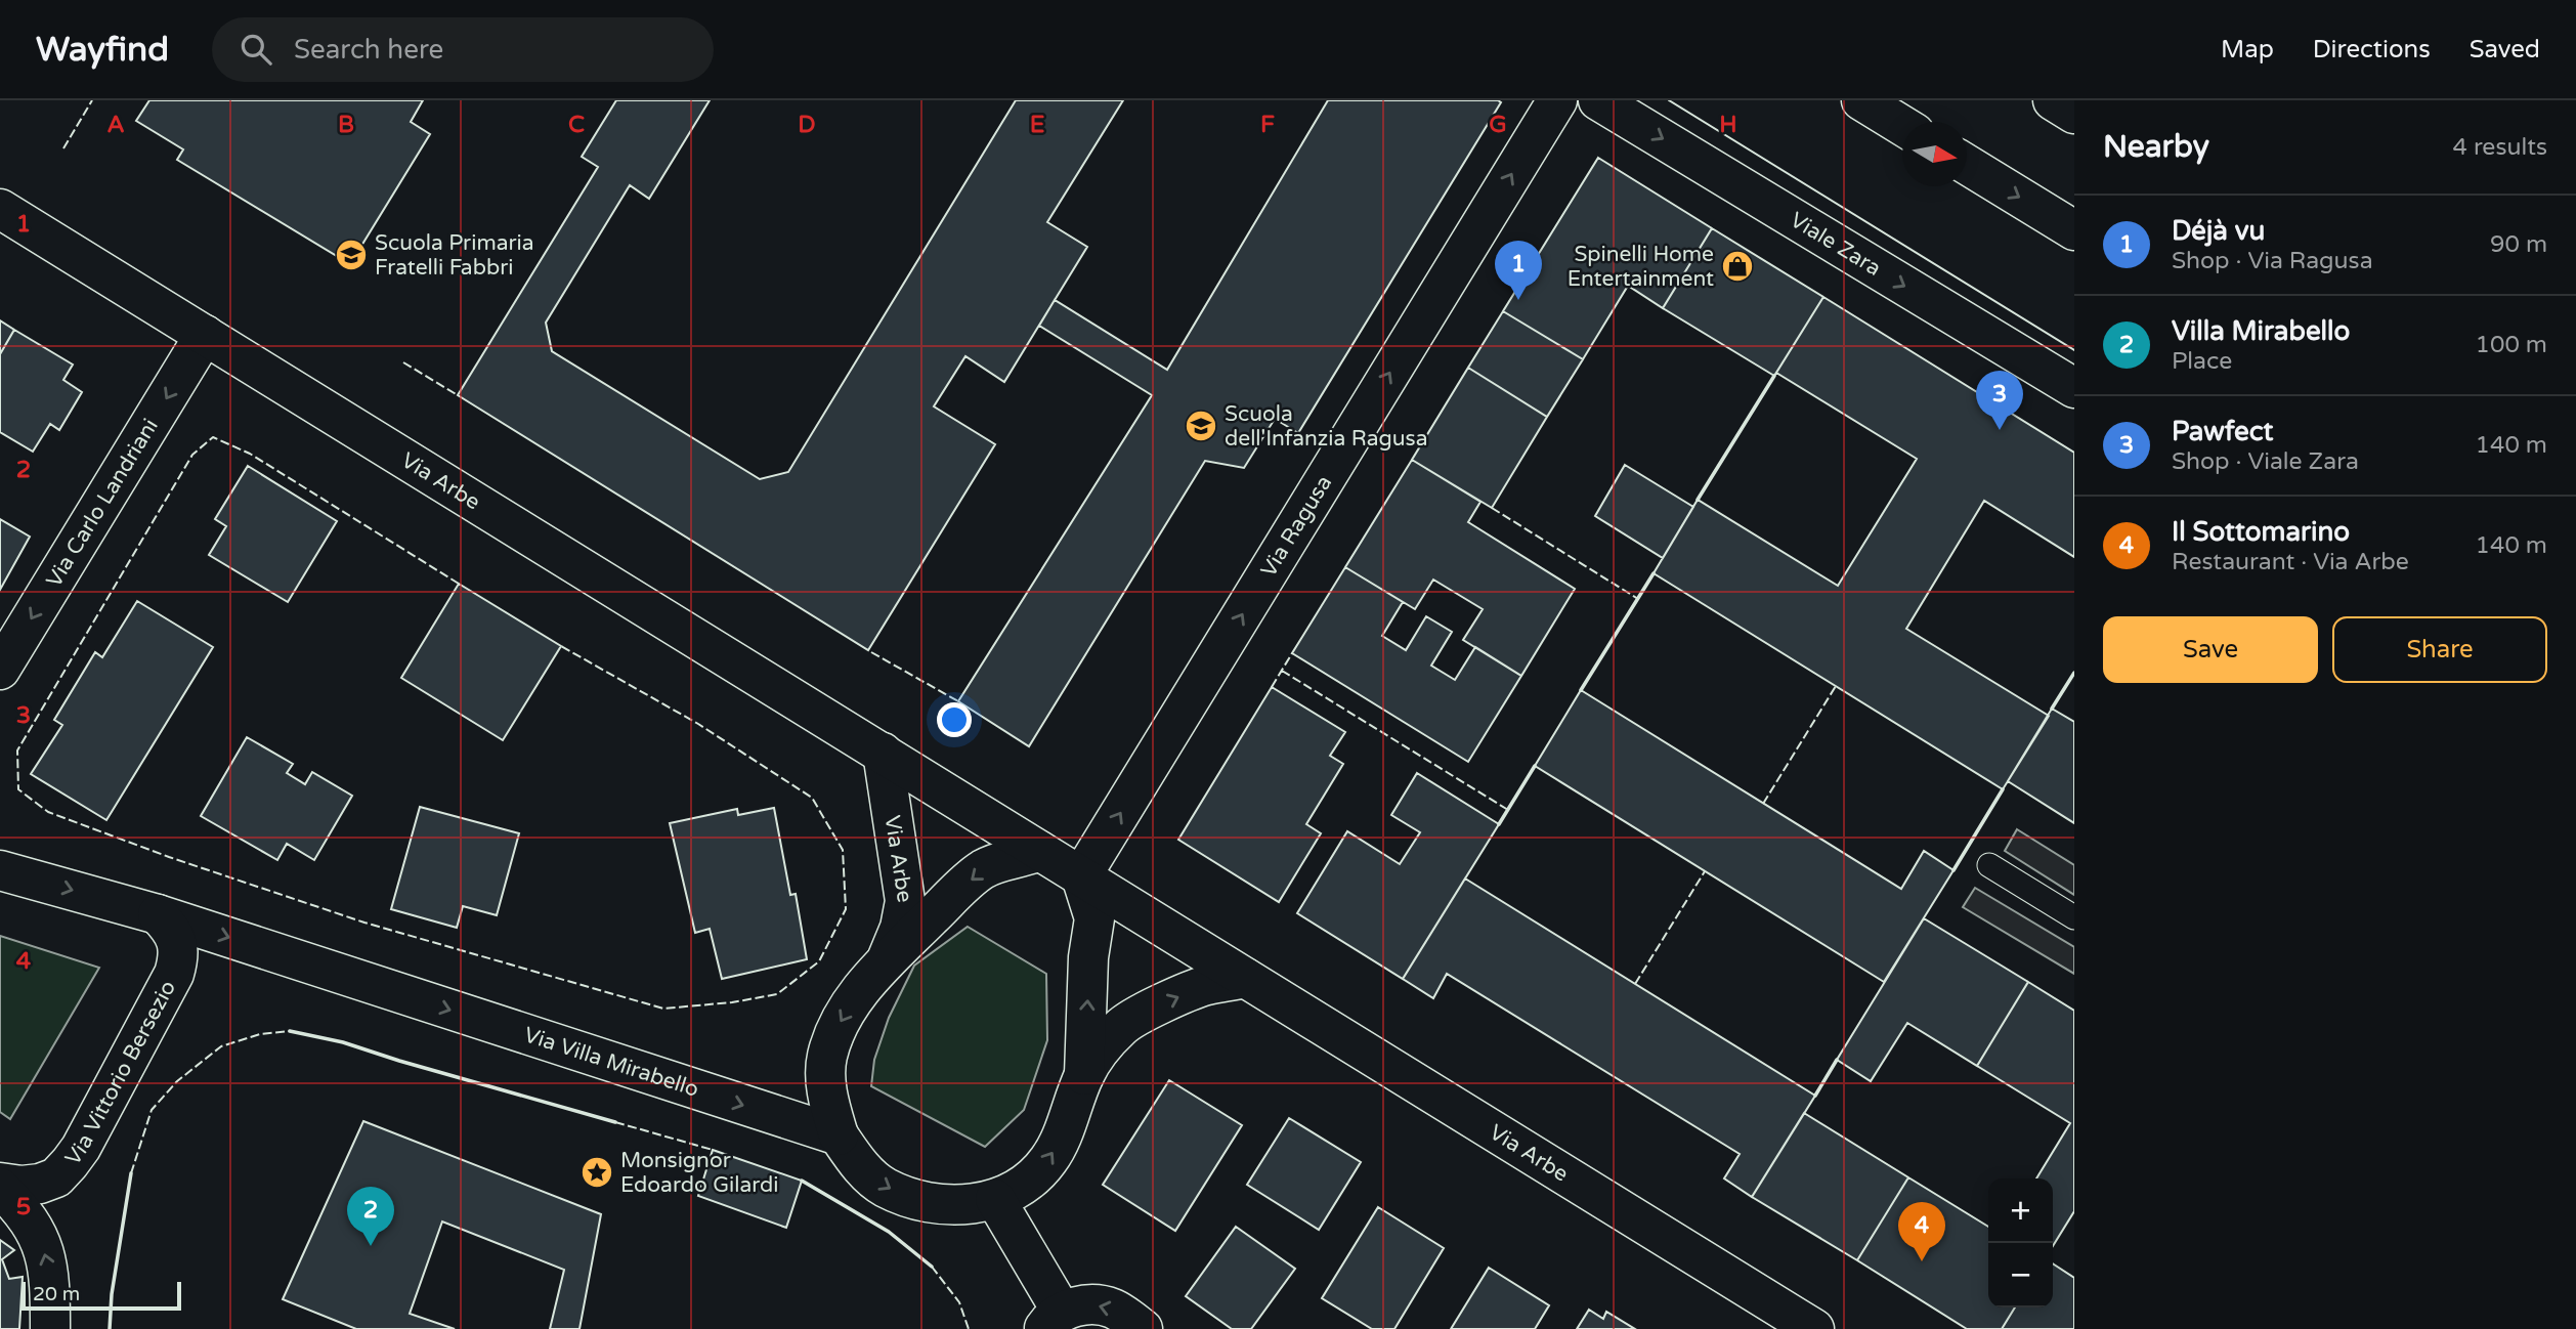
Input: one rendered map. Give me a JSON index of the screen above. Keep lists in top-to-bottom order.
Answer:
{
  "streets": {
    "street": [
      "Viale Zara",
      "Via Arbe",
      "Via Carlo Landriani",
      "Via Ragusa",
      "Via Villa Mirabello",
      "Via Vittorio Bersezio"
    ]
  },
  "crossings": [
    ["Via Arbe", "Via Carlo Landriani"],
    ["Via Arbe", "Via Ragusa"],
    ["Via Arbe", "Via Villa Mirabello"],
    ["Via Villa Mirabello", "Via Vittorio Bersezio"]
  ],
  "one_way": ["Via Carlo Landriani", "Via Ragusa", "Via Villa Mirabello"],
  "places": {
    "school or university": ["Scuola Primaria Fratelli Fabbri", "Scuola dell'Infanzia Ragusa"],
    "shop": ["Spinelli Home Entertainment"],
    "place": ["Monsignor Edoardo Gilardi"]
  },
  "scale_bar": "20 m",
  "north": "right",
  "page": {
    "header": "Wayfind",
    "search": "Search here",
    "nav": ["Map", "Directions", "Saved"],
    "heading": ["Nearby", "4 results"],
    "list": [
      {
        "mark": "1",
        "name": "Déjà vu",
        "note": "Shop · Via Ragusa",
        "value": "90 m"
      },
      {
        "mark": "2",
        "name": "Villa Mirabello",
        "note": "Place",
        "value": "100 m"
      },
      {
        "mark": "3",
        "name": "Pawfect",
        "note": "Shop · Viale Zara",
        "value": "140 m"
      },
      {
        "mark": "4",
        "name": "Il Sottomarino",
        "note": "Restaurant · Via Arbe",
        "value": "140 m"
      }
    ],
    "pins": [
      "1",
      "3",
      "2",
      "4"
    ],
    "buttons": ["Save", "Share"],
    "map_buttons": ["+", "−"],
    "scale": "20 m"
  },
  "grid": {
    "columns": [
      "A",
      "B",
      "C",
      "D",
      "E",
      "F",
      "G",
      "H"
    ],
    "rows": [
      "1",
      "2",
      "3",
      "4",
      "5"
    ]
  }
}
